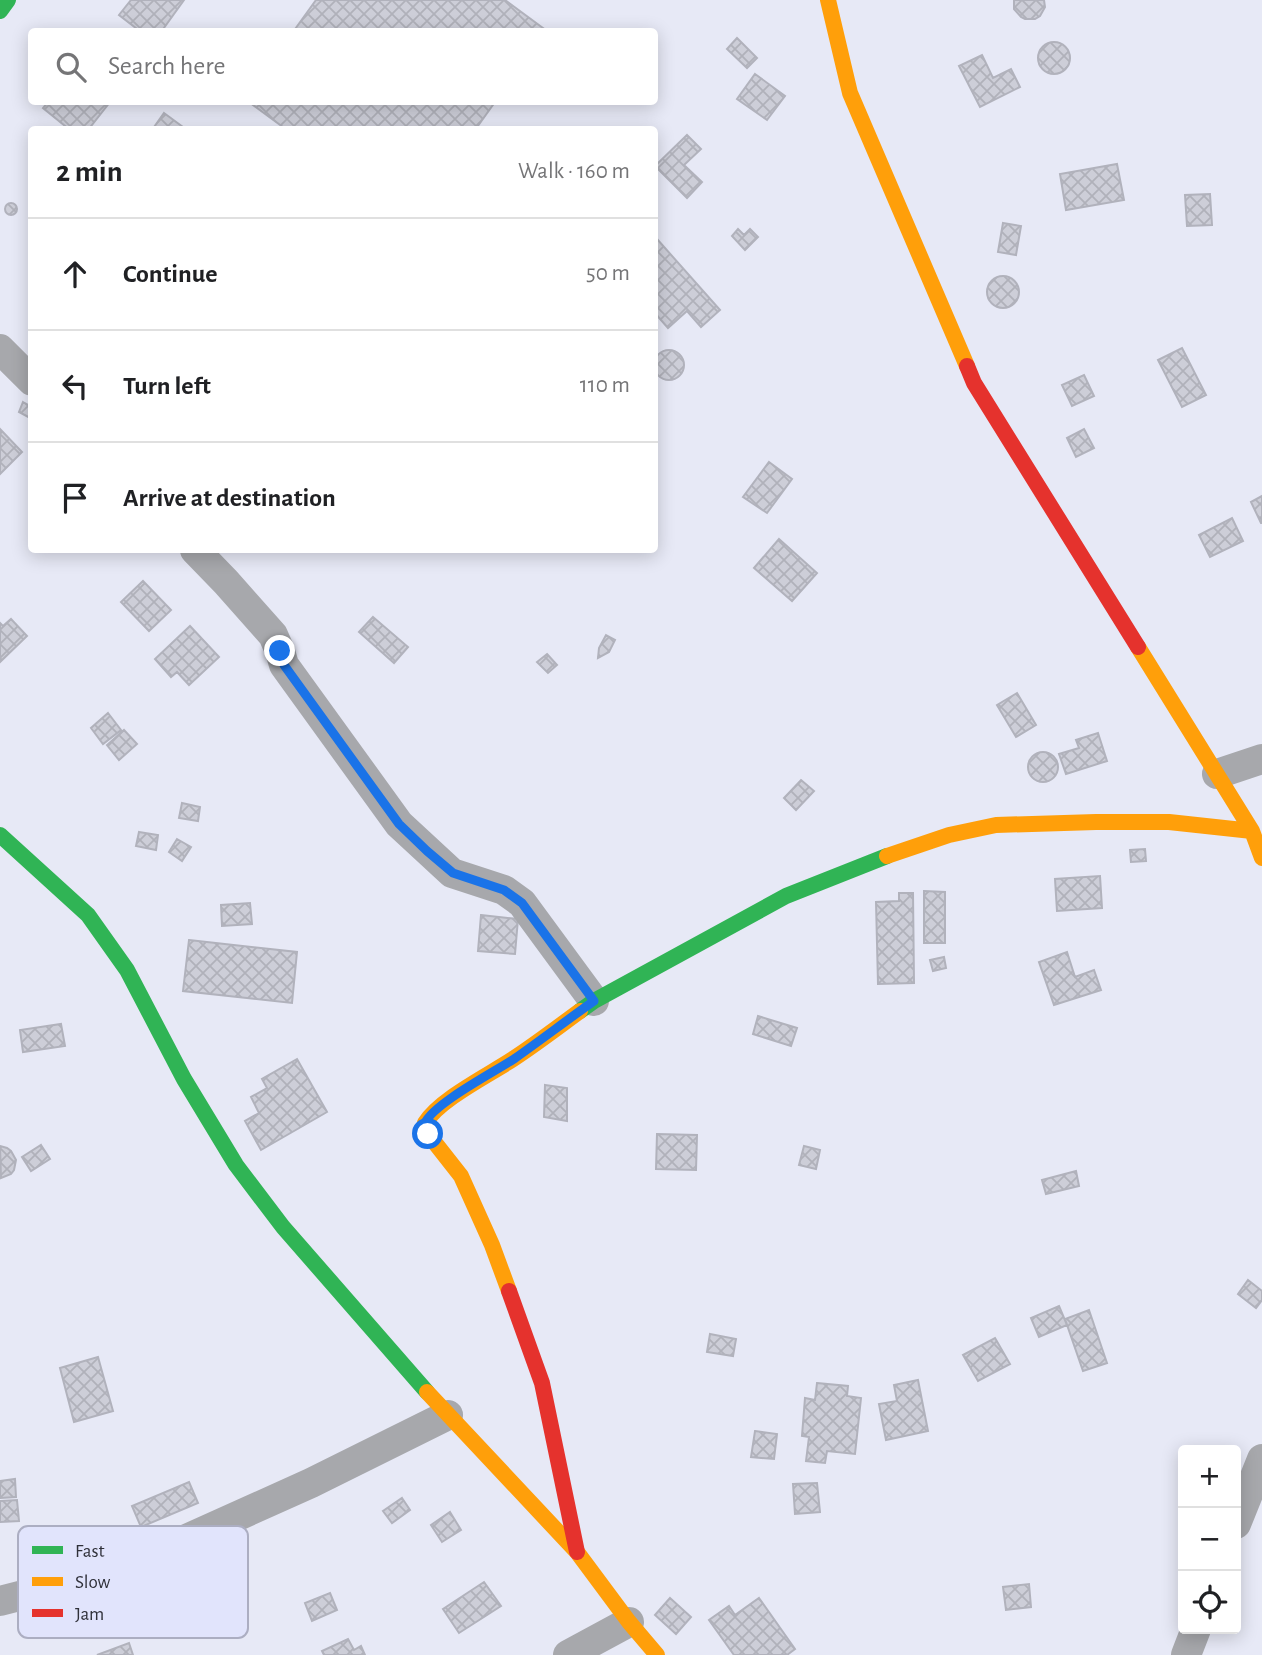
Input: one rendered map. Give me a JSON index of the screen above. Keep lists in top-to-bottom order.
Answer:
{
  "legend": ["Fast", "Slow", "Jam"],
  "page": {
    "search": "Search here",
    "heading": ["2 min", "Walk · 160 m"],
    "list": [
      ["Continue", "50 m"],
      ["Turn left", "110 m"],
      "Arrive at destination"
    ],
    "map_buttons": ["+", "−"]
  }
}
